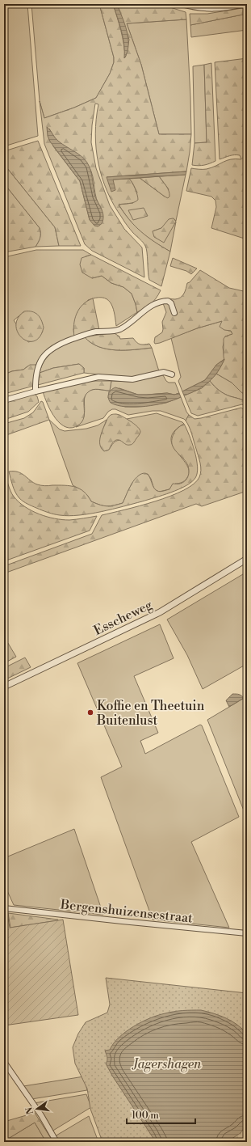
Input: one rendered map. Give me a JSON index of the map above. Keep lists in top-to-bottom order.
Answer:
{
  "streets": {
    "street": ["Esscheweg", "Bergenshuizensestraat"]
  },
  "parks": ["Jagershagen"],
  "places": ["Koffie en Theetuin Buitenlust"],
  "scale_bar": "100 m",
  "north": "left"
}
